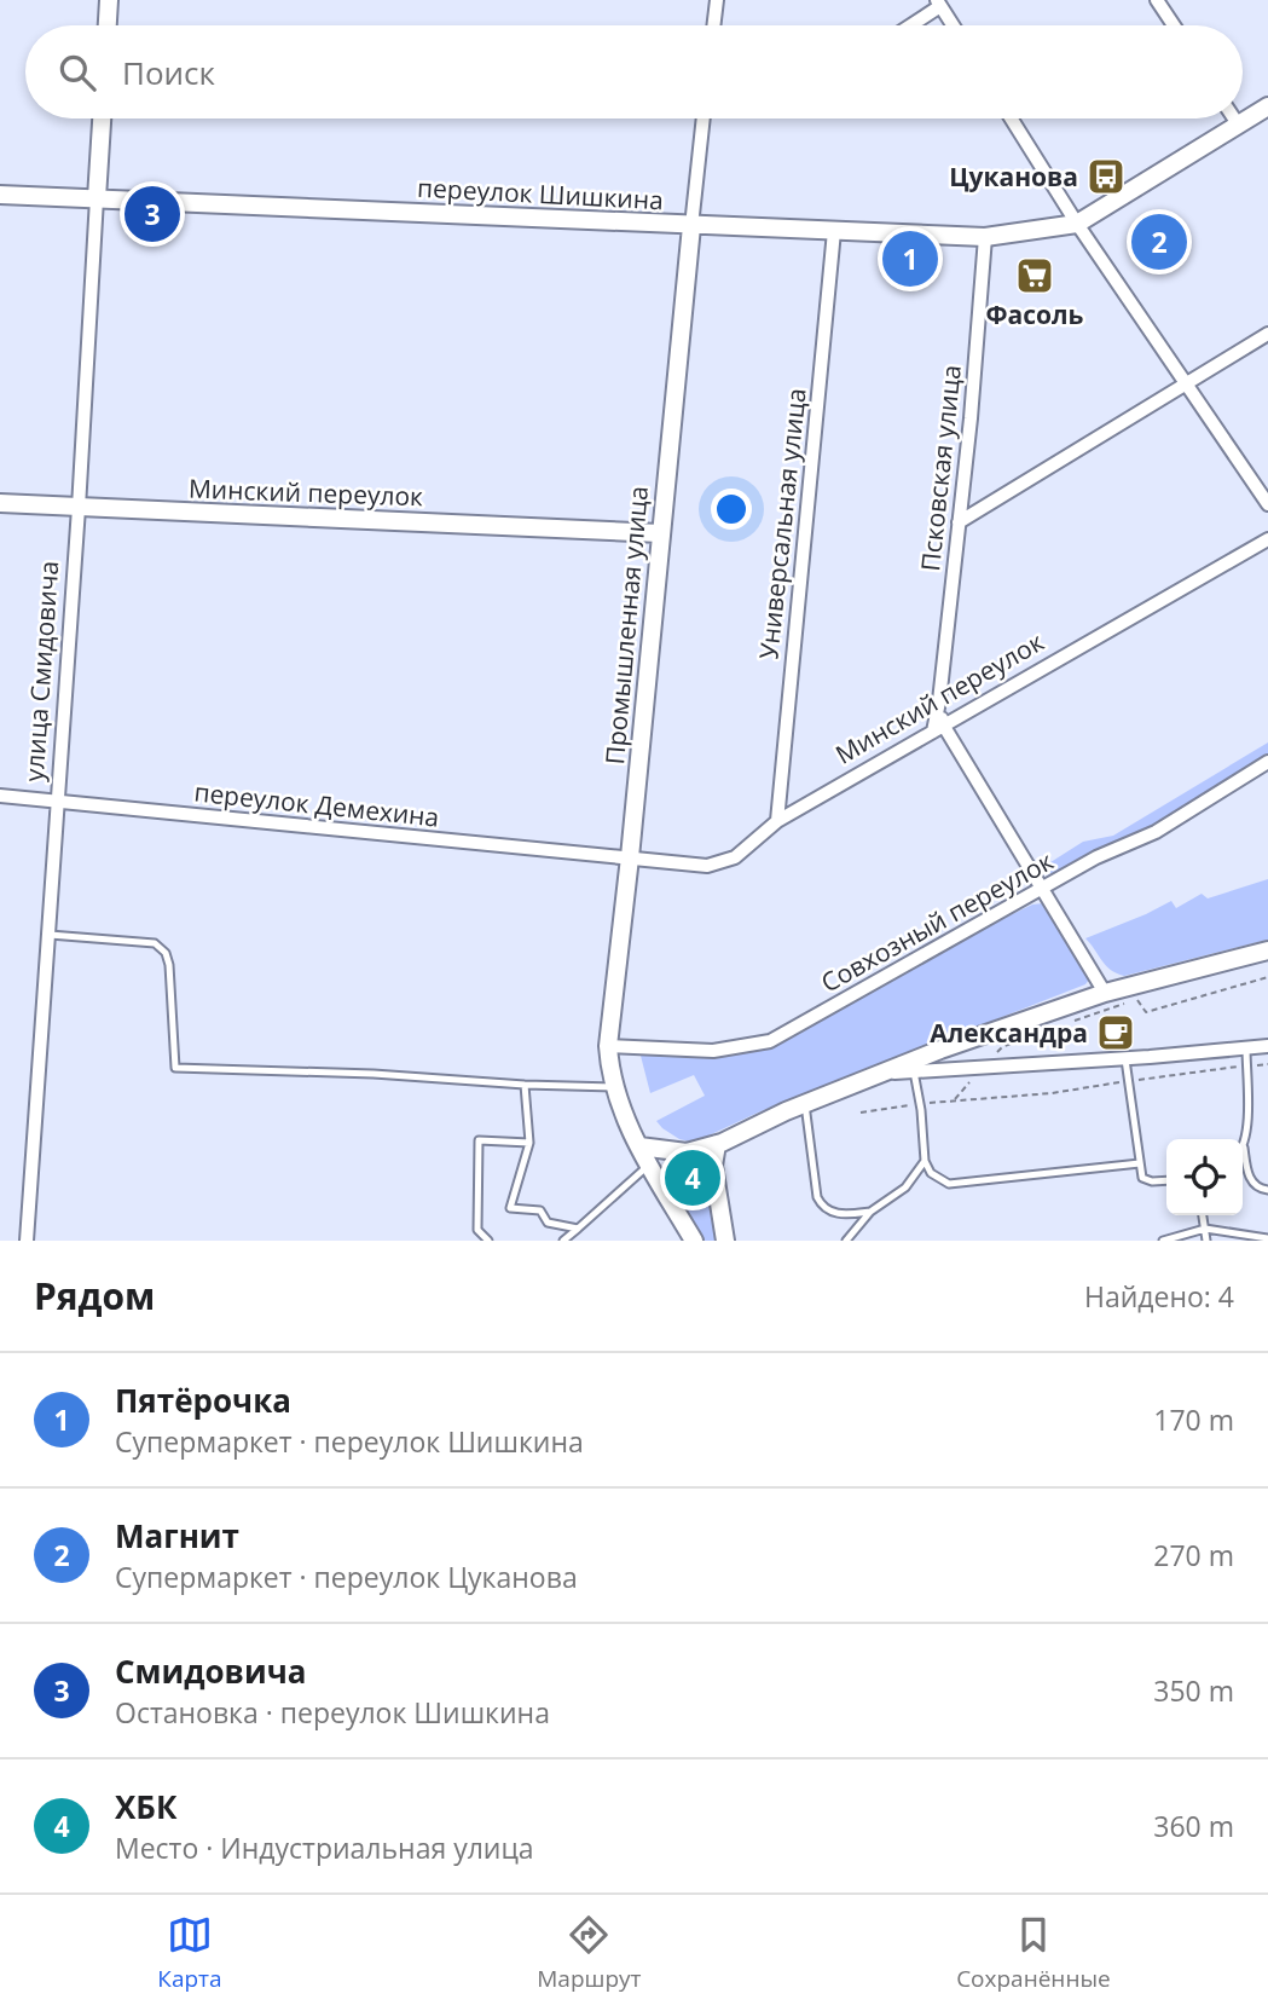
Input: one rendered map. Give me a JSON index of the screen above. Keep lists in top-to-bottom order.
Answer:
{
  "streets": {
    "main road": [
      "переулок Шишкина",
      "Минский переулок",
      "Промышленная улица",
      "улица Смидовича"
    ],
    "street": [
      "Псковская улица",
      "Универсальная улица",
      "переулок Демехина",
      "Совхозный переулок"
    ]
  },
  "crossings": [
    ["переулок Шишкина", "Псковская улица"],
    ["переулок Шишкина", "Универсальная улица"],
    ["переулок Шишкина", "Промышленная улица"],
    ["переулок Шишкина", "улица Смидовича"],
    ["Псковская улица", "Минский переулок"],
    ["Псковская улица", "Совхозный переулок"],
    ["Минский переулок", "Универсальная улица"],
    ["Минский переулок", "Промышленная улица"],
    ["Минский переулок", "улица Смидовича"],
    ["Минский переулок", "переулок Демехина"],
    ["Промышленная улица", "переулок Демехина"],
    ["Промышленная улица", "Совхозный переулок"],
    ["улица Смидовича", "переулок Демехина"]
  ],
  "places": {
    "bus stop": ["Цуканова"],
    "supermarket": ["Фасоль"],
    "cafe": ["Александра"]
  },
  "page": {
    "search": "Поиск",
    "pins": [
      "3",
      "2",
      "1",
      "4"
    ],
    "heading": ["Рядом", "Найдено: 4"],
    "list": [
      {
        "mark": "1",
        "name": "Пятёрочка",
        "note": "Супермаркет · переулок Шишкина",
        "value": "170 m"
      },
      {
        "mark": "2",
        "name": "Магнит",
        "note": "Супермаркет · переулок Цуканова",
        "value": "270 m"
      },
      {
        "mark": "3",
        "name": "Смидовича",
        "note": "Остановка · переулок Шишкина",
        "value": "350 m"
      },
      {
        "mark": "4",
        "name": "ХБК",
        "note": "Место · Индустриальная улица",
        "value": "360 m"
      }
    ],
    "nav": ["Карта", "Маршрут", "Сохранённые"]
  }
}
